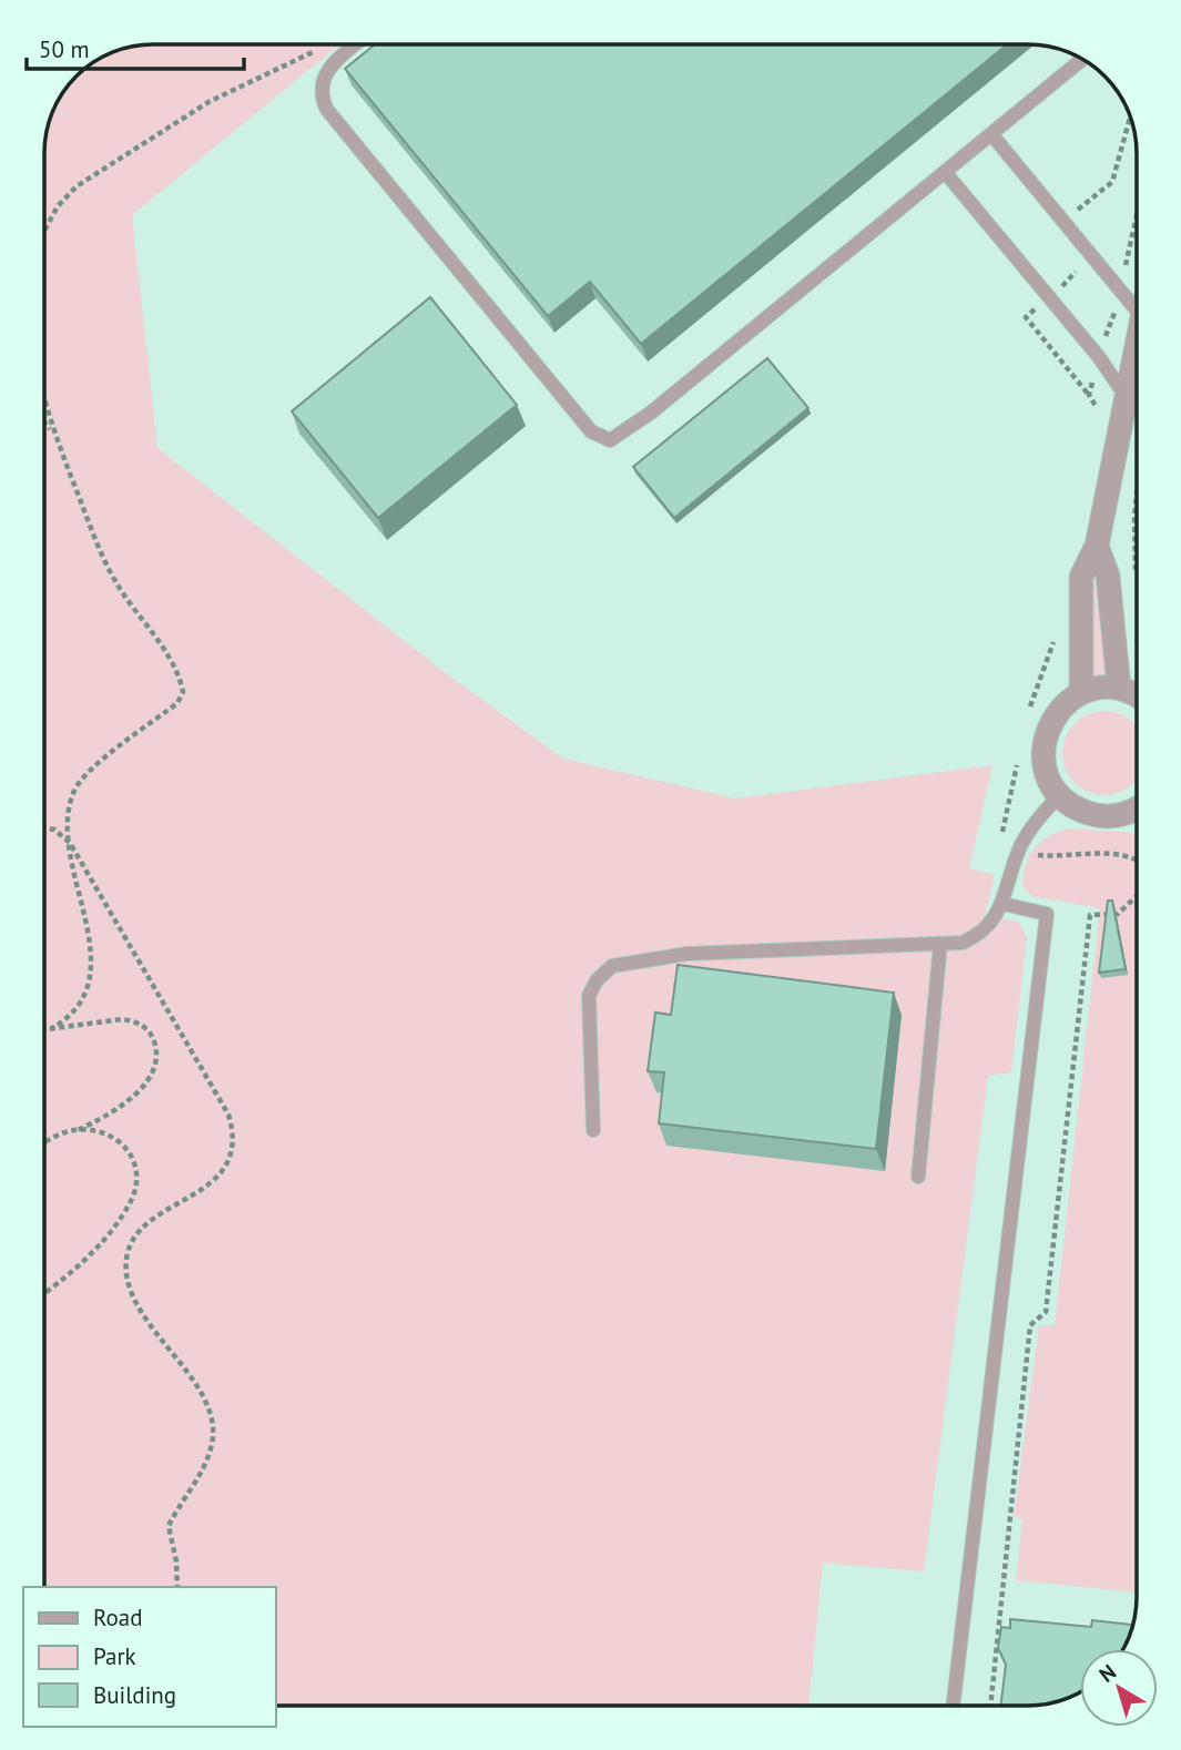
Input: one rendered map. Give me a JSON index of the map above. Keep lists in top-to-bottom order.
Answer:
{
  "legend": ["Road", "Park", "Building"],
  "scale_bar": "50 m",
  "north": "top left"
}
